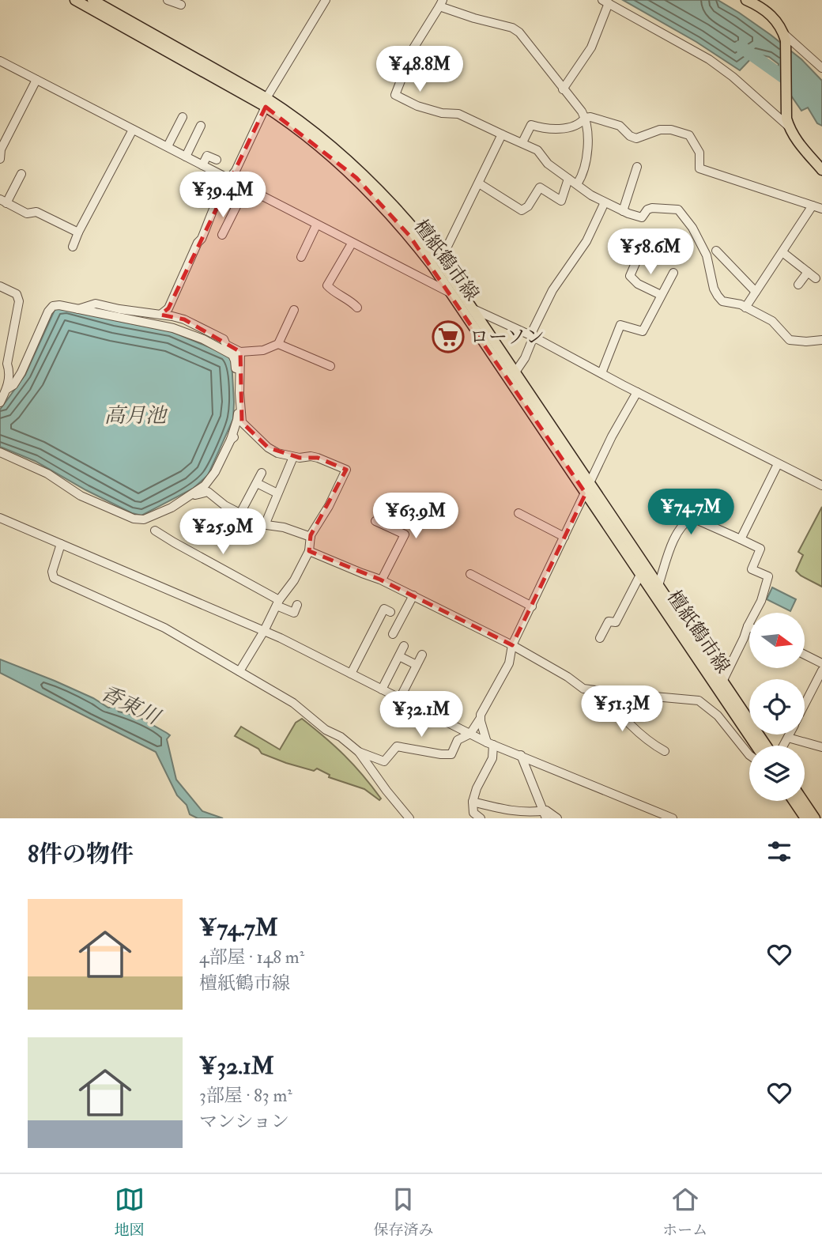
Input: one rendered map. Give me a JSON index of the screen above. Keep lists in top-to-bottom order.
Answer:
{
  "streets": {
    "main road": ["檀紙鶴市線"]
  },
  "water": ["高月池", "香東川"],
  "places": {
    "supermarket": ["ローソン"]
  },
  "north": "right",
  "page": {
    "price": [
      "¥48.8M",
      "¥39.4M",
      "¥58.6M",
      "¥74.7M",
      "¥63.9M",
      "¥25.9M",
      "¥51.3M",
      "¥32.1M"
    ],
    "heading": "8件の物件",
    "list": [
      {
        "name": "¥74.7M",
        "note": "4部屋 · 148 m² · 檀紙鶴市線"
      },
      {
        "name": "¥32.1M",
        "note": "3部屋 · 83 m² · マンション"
      }
    ],
    "tabs": ["地図", "保存済み", "ホーム"]
  }
}
